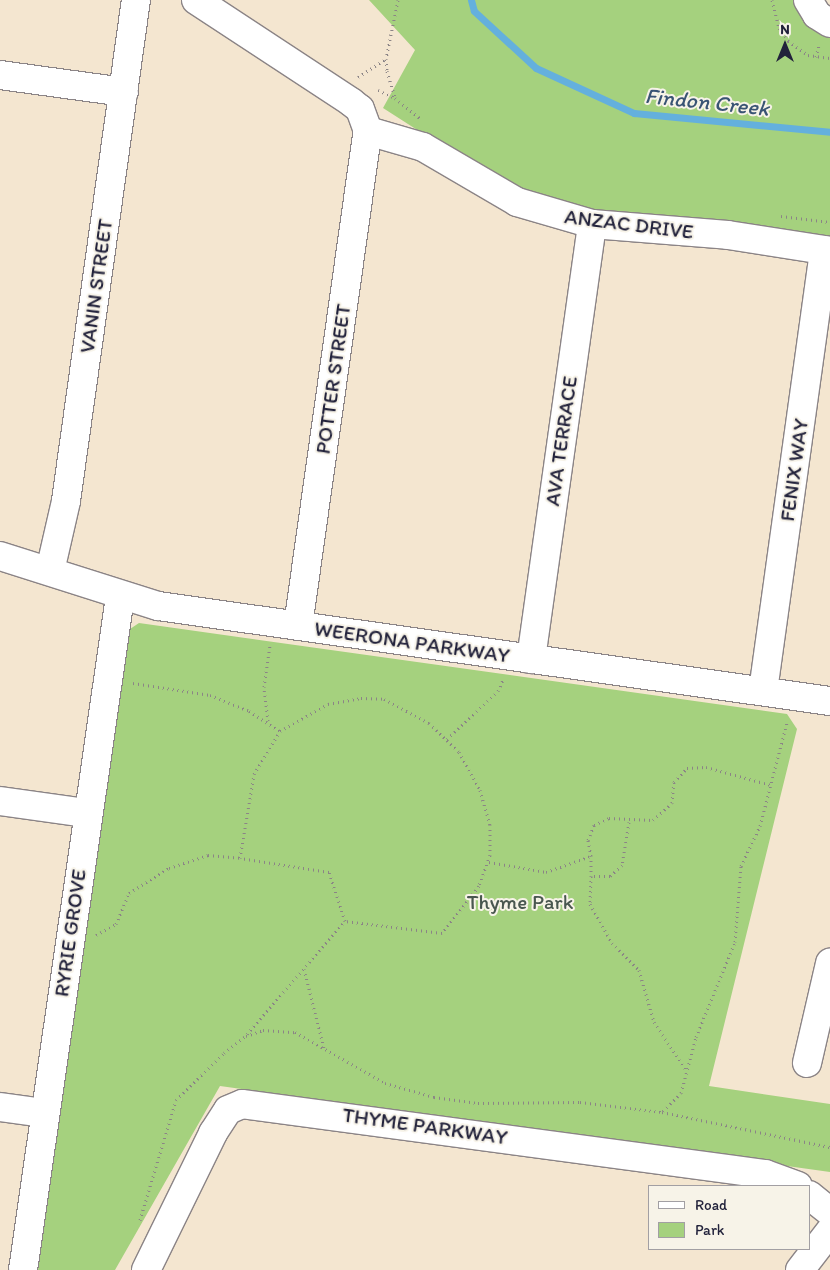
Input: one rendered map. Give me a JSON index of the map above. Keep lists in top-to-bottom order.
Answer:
{
  "streets": {
    "street": [
      "ANZAC DRIVE",
      "VANIN STREET",
      "POTTER STREET",
      "AVA TERRACE",
      "FENIX WAY",
      "WEERONA PARKWAY",
      "RYRIE GROVE",
      "THYME PARKWAY"
    ]
  },
  "crossings": [
    ["ANZAC DRIVE", "POTTER STREET"],
    ["ANZAC DRIVE", "AVA TERRACE"],
    ["ANZAC DRIVE", "FENIX WAY"],
    ["VANIN STREET", "WEERONA PARKWAY"],
    ["POTTER STREET", "WEERONA PARKWAY"],
    ["AVA TERRACE", "WEERONA PARKWAY"],
    ["FENIX WAY", "WEERONA PARKWAY"],
    ["WEERONA PARKWAY", "RYRIE GROVE"]
  ],
  "water": ["Findon Creek"],
  "parks": ["Thyme Park"],
  "legend": ["Road", "Park"],
  "north": "top"
}
